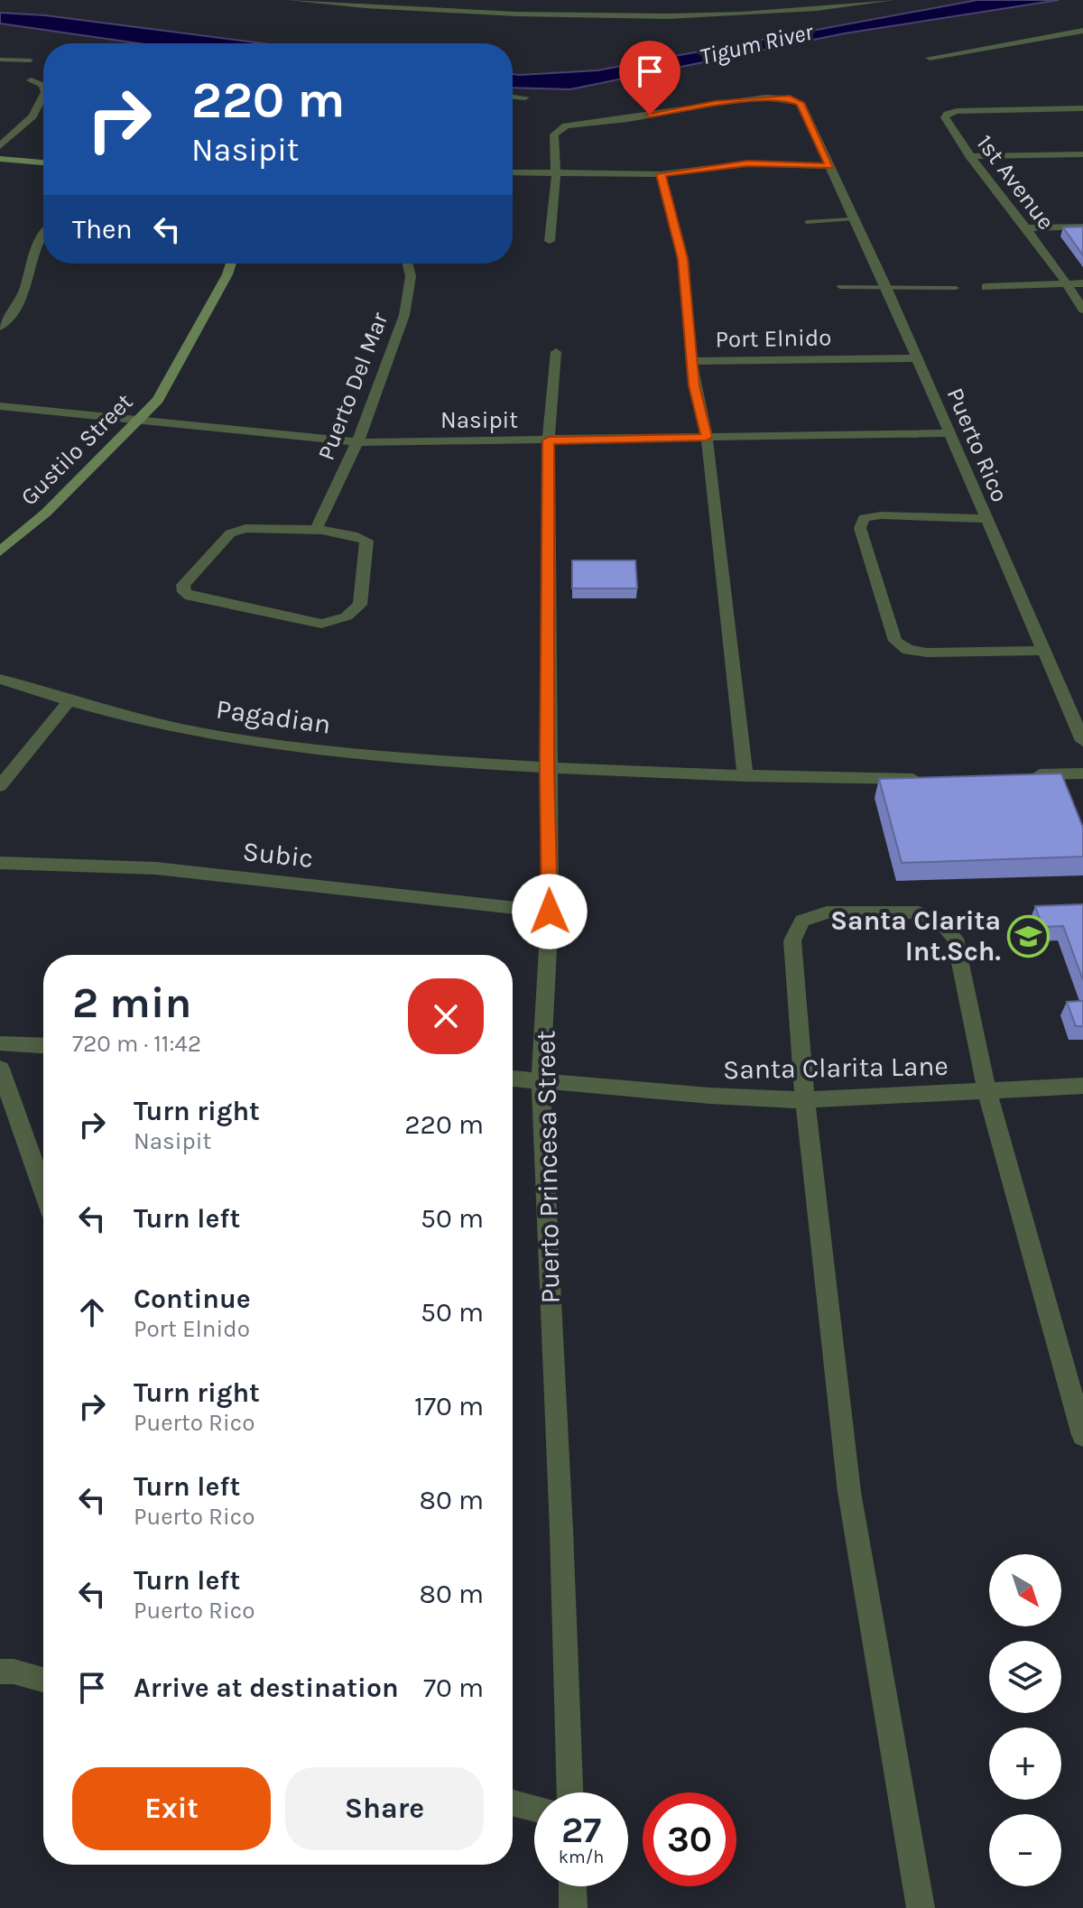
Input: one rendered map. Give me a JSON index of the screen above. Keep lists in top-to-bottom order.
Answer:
{
  "streets": {
    "street": [
      "1st Avenue",
      "Port Elnido",
      "Puerto Del Mar",
      "Nasipit",
      "Puerto Rico",
      "Gustilo Street",
      "Pagadian",
      "Subic",
      "Santa Clarita Lane",
      "Puerto Princesa Street"
    ]
  },
  "crossings": [
    ["Port Elnido", "Puerto Rico"],
    ["Puerto Del Mar", "Nasipit"],
    ["Nasipit", "Puerto Rico"],
    ["Nasipit", "Gustilo Street"],
    ["Nasipit", "Puerto Princesa Street"],
    ["Pagadian", "Puerto Princesa Street"],
    ["Subic", "Puerto Princesa Street"],
    ["Santa Clarita Lane", "Puerto Princesa Street"]
  ],
  "water": ["Tigum River"],
  "places": {
    "school or university": ["Santa Clarita Int.Sch."]
  },
  "north": "bottom right",
  "page": {
    "turn": ["220 m", "Nasipit"],
    "then": "Then",
    "heading": ["2 min", "720 m · 11:42"],
    "list": [
      {
        "name": "Turn right",
        "note": "Nasipit",
        "value": "220 m"
      },
      {
        "name": "Turn left",
        "value": "50 m"
      },
      {
        "name": "Continue",
        "note": "Port Elnido",
        "value": "50 m"
      },
      {
        "name": "Turn right",
        "note": "Puerto Rico",
        "value": "170 m"
      },
      {
        "name": "Turn left",
        "note": "Puerto Rico",
        "value": "80 m"
      },
      {
        "name": "Turn left",
        "note": "Puerto Rico",
        "value": "80 m"
      },
      {
        "name": "Arrive at destination",
        "value": "70 m"
      }
    ],
    "map_buttons": ["+", "−"],
    "buttons": ["Exit", "Share"],
    "speed": "27 km/h",
    "limit": "30"
  }
}
